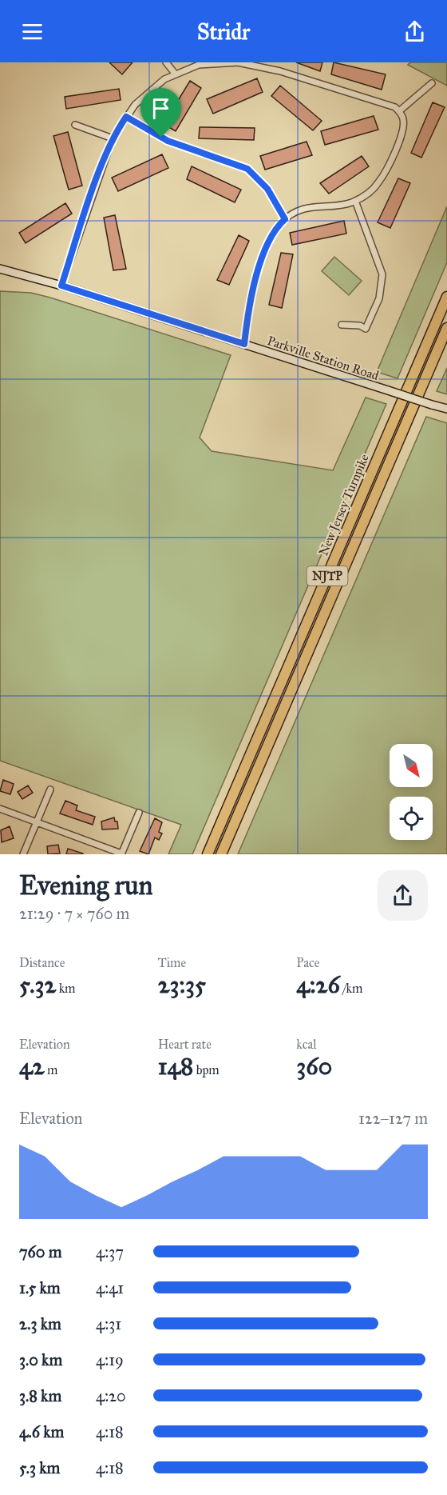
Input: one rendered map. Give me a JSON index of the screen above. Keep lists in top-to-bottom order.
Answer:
{
  "streets": {
    "highway": ["New Jersey Turnpike", "NJTP"],
    "main road": ["Parkville Station Road"]
  },
  "north": "bottom right",
  "page": {
    "header": "Stridr",
    "heading": ["Evening run", "21:29 · 7 × 760 m"],
    "stats": [
      ["Distance", "5.32 km"],
      ["Time", "23:35"],
      ["Pace", "4:26 /km"],
      ["Elevation", "42 m"],
      ["Heart rate", "148 bpm"],
      ["kcal", "360"]
    ],
    "chart": ["Elevation", "122–127 m"],
    "list": [
      {
        "name": "760 m",
        "note": "4:37"
      },
      {
        "name": "1.5 km",
        "note": "4:41"
      },
      {
        "name": "2.3 km",
        "note": "4:31"
      },
      {
        "name": "3.0 km",
        "note": "4:19"
      },
      {
        "name": "3.8 km",
        "note": "4:20"
      },
      {
        "name": "4.6 km",
        "note": "4:18"
      },
      {
        "name": "5.3 km",
        "note": "4:18"
      }
    ]
  }
}
